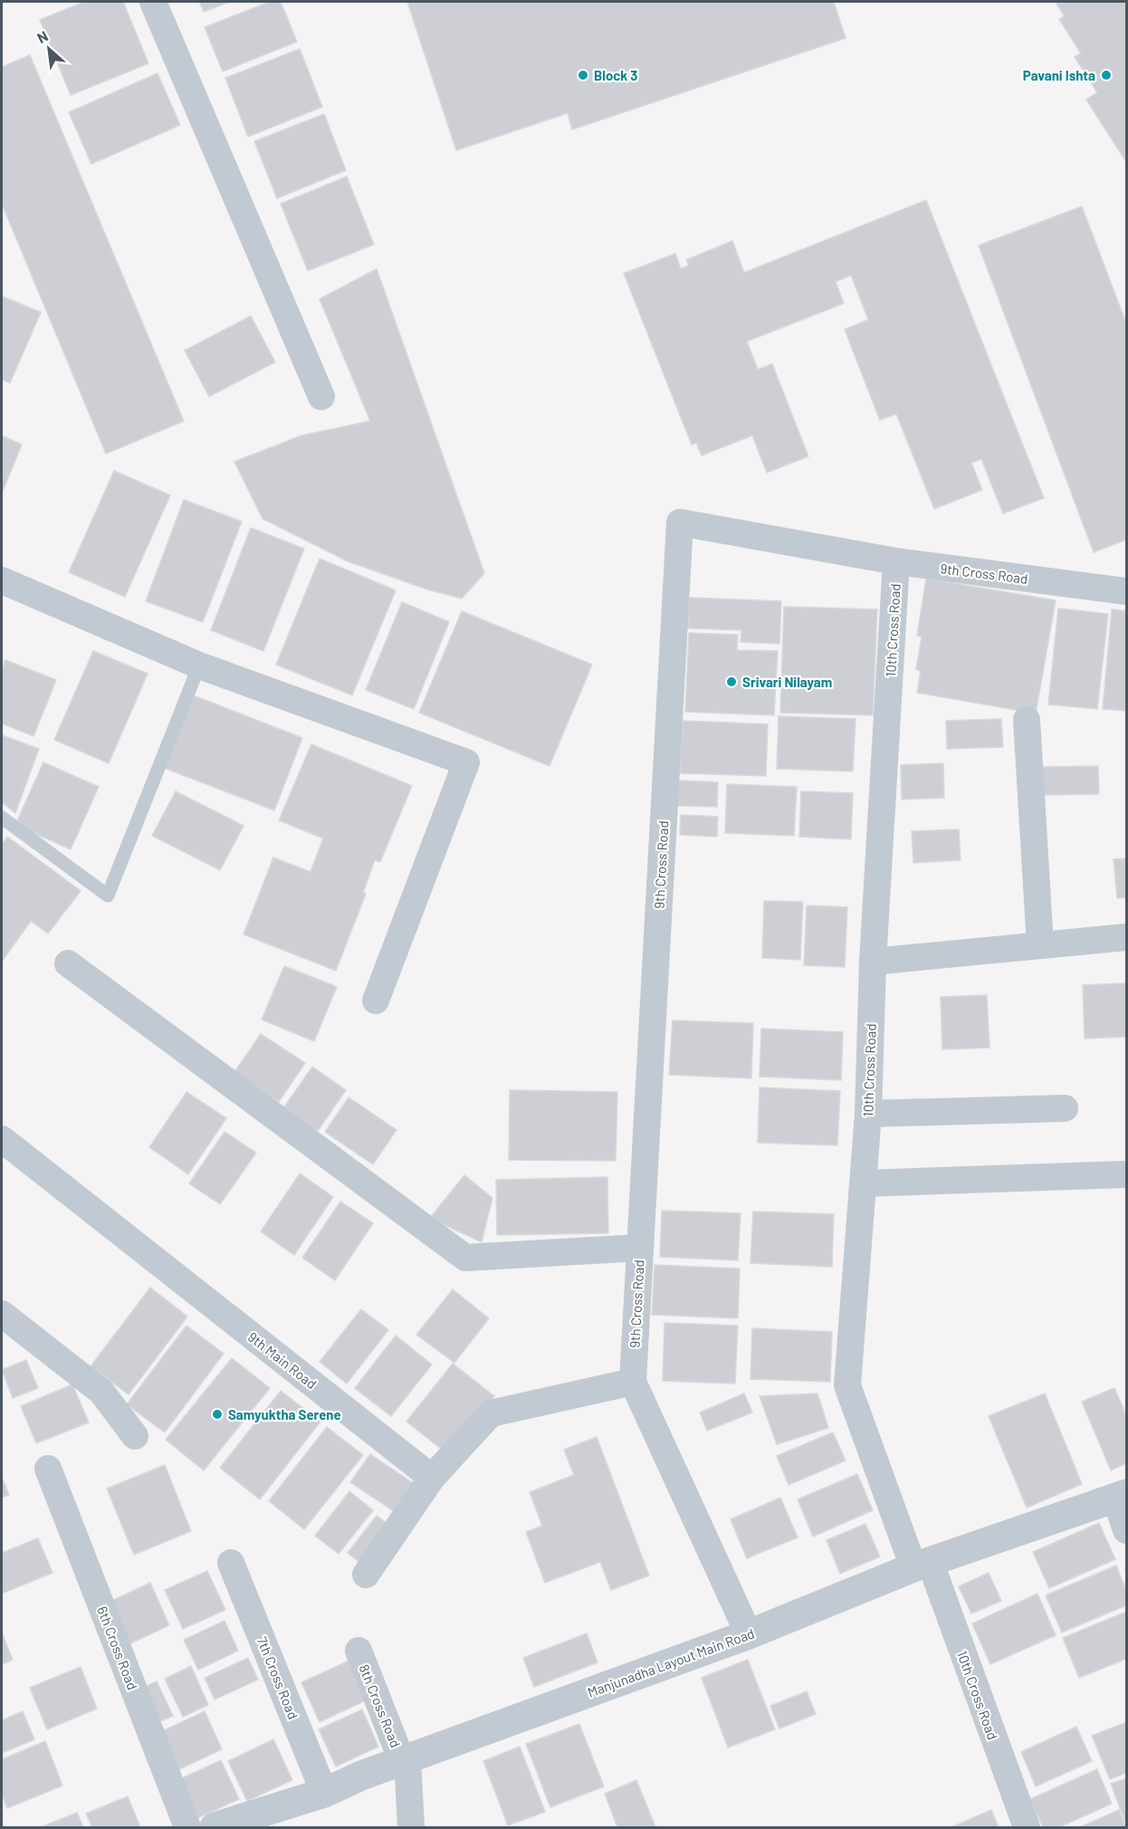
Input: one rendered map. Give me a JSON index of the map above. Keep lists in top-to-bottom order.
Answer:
{
  "streets": {
    "street": [
      "9th Cross Road",
      "10th Cross Road",
      "9th Main Road",
      "6th Cross Road",
      "Manjunadha Layout Main Road",
      "7th Cross Road",
      "8th Cross Road"
    ]
  },
  "crossings": [
    ["9th Cross Road", "10th Cross Road"],
    ["9th Cross Road", "Manjunadha Layout Main Road"],
    ["10th Cross Road", "Manjunadha Layout Main Road"],
    ["Manjunadha Layout Main Road", "7th Cross Road"],
    ["Manjunadha Layout Main Road", "8th Cross Road"]
  ],
  "places": [
    "Block 3",
    "Pavani Ishta",
    "Srivari Nilayam",
    "Samyuktha Serene"
  ],
  "north": "top left"
}
